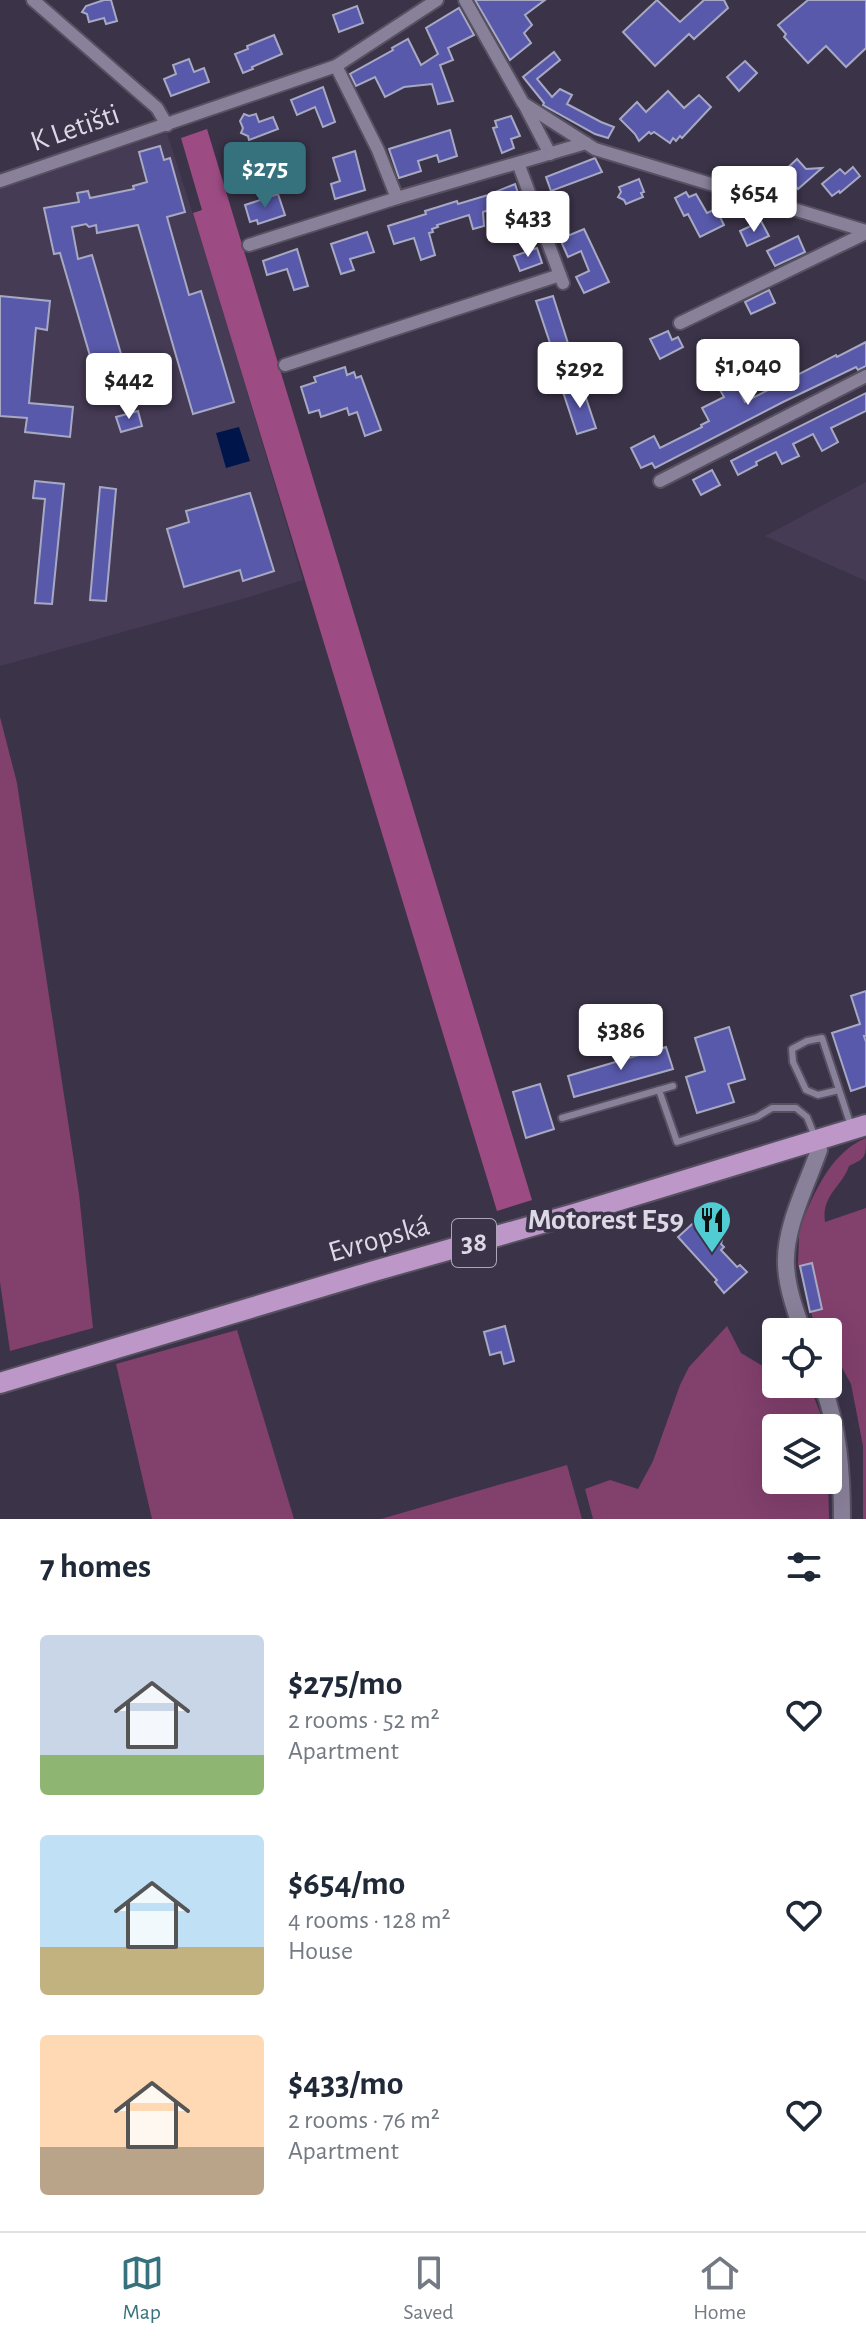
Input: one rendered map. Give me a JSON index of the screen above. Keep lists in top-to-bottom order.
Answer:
{
  "streets": {
    "main road": ["Evropská", "38"],
    "street": ["K Letišti"]
  },
  "places": {
    "restaurant": ["Motorest E59"]
  },
  "page": {
    "price": [
      "$275",
      "$654",
      "$433",
      "$1,040",
      "$292",
      "$442",
      "$386"
    ],
    "heading": "7 homes",
    "list": [
      {
        "name": "$275/mo",
        "note": "2 rooms · 52 m² · Apartment"
      },
      {
        "name": "$654/mo",
        "note": "4 rooms · 128 m² · House"
      },
      {
        "name": "$433/mo",
        "note": "2 rooms · 76 m² · Apartment"
      }
    ],
    "tabs": ["Map", "Saved", "Home"]
  }
}
